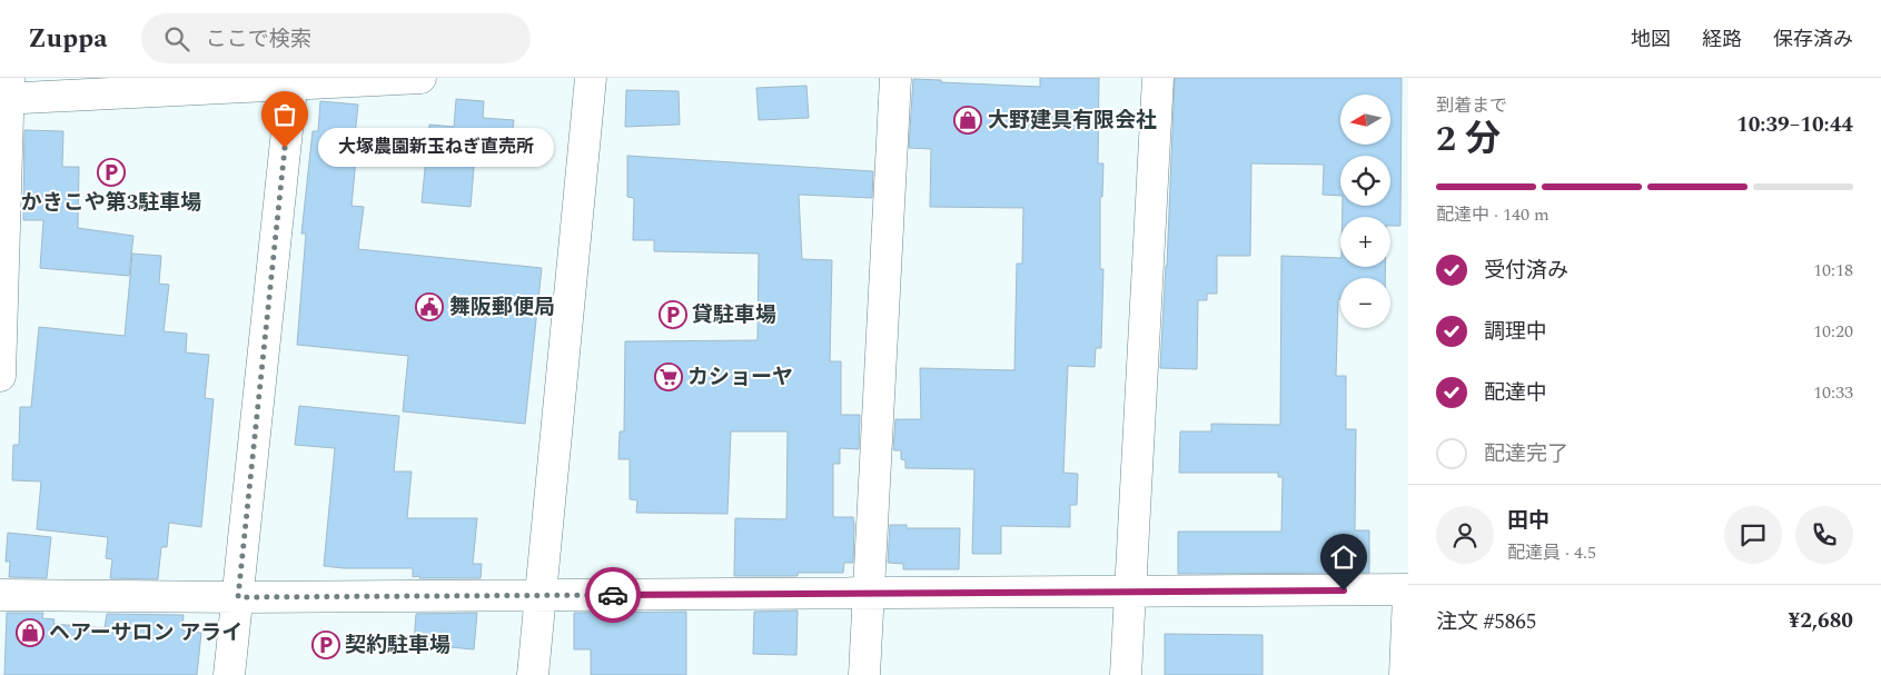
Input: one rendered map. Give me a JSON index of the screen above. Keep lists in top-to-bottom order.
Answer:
{
  "places": {
    "shop": ["大野建具有限会社", "ヘアーサロン アライ"],
    "other": ["大塚農園新玉ねぎ直売所"],
    "parking": ["かきこや第3駐車場", "貸駐車場", "契約駐車場"],
    "public building": ["舞阪郵便局"],
    "supermarket": ["カショーヤ"]
  },
  "north": "left",
  "page": {
    "header": "Zuppa",
    "search": "ここで検索",
    "nav": ["地図", "経路", "保存済み"],
    "heading": ["2 分", "到着まで", "10:39–10:44"],
    "panel": [
      "田中",
      "配達員 · 4.5",
      "注文 #5865",
      "¥2,680"
    ],
    "map_buttons": ["+", "−"],
    "bubble": "大塚農園新玉ねぎ直売所",
    "bar": "配達中 · 140 m",
    "list": [
      ["受付済み", "10:18"],
      ["調理中", "10:20"],
      ["配達中", "10:33"],
      "配達完了"
    ]
  }
}
